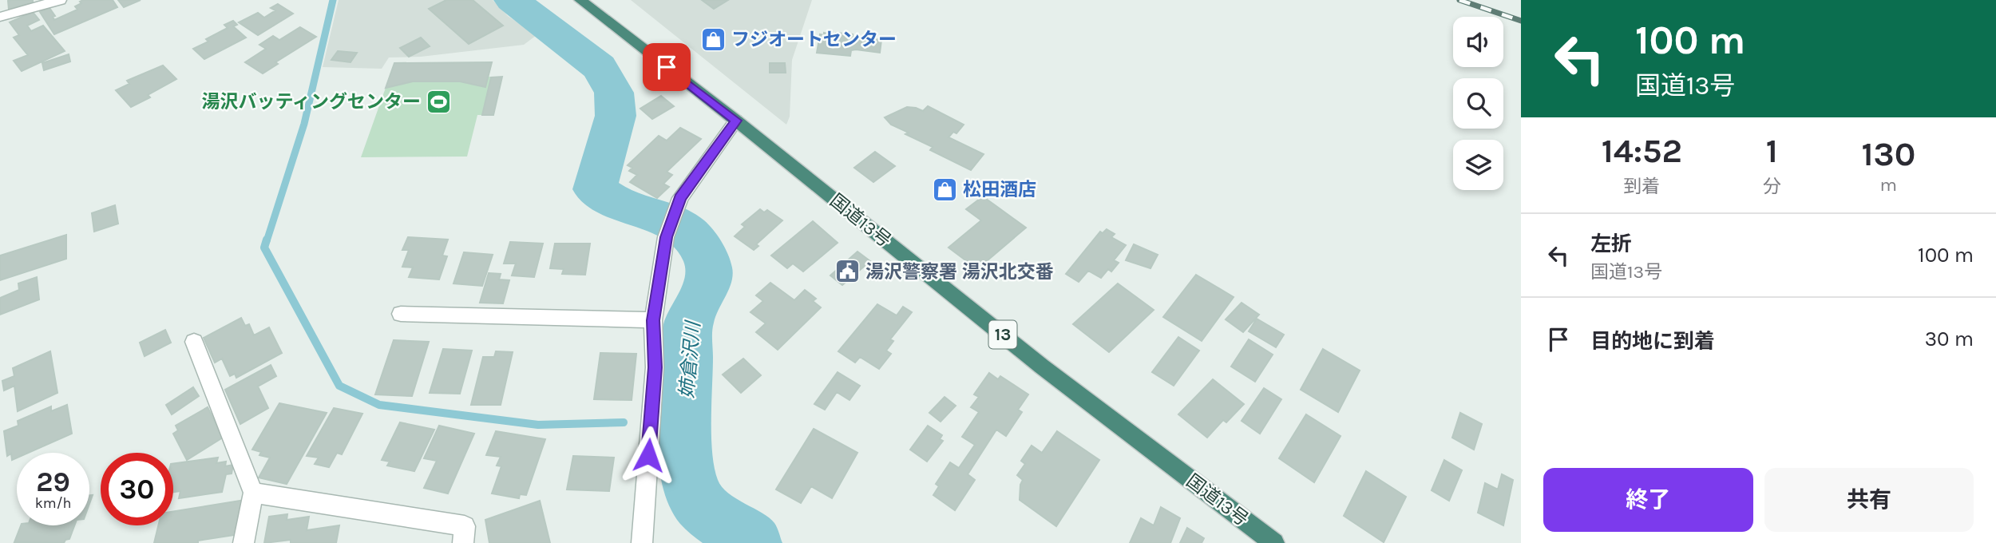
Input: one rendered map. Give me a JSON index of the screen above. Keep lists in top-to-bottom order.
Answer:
{
  "streets": {
    "highway": ["国道13号", "13"]
  },
  "water": ["姉倉沢川"],
  "places": {
    "shop": ["フジオートセンター", "松田酒店"],
    "sports": ["湯沢バッティングセンター"],
    "public building": ["湯沢警察署 湯沢北交番"]
  },
  "page": {
    "turn": ["100 m", "国道13号"],
    "eta": [
      "14:52",
      "到着",
      "1",
      "分",
      "130",
      "m"
    ],
    "list": [
      {
        "name": "左折",
        "note": "国道13号",
        "value": "100 m"
      },
      {
        "name": "目的地に到着",
        "value": "30 m"
      }
    ],
    "speed": "29 km/h",
    "limit": "30",
    "buttons": ["終了", "共有"]
  }
}
